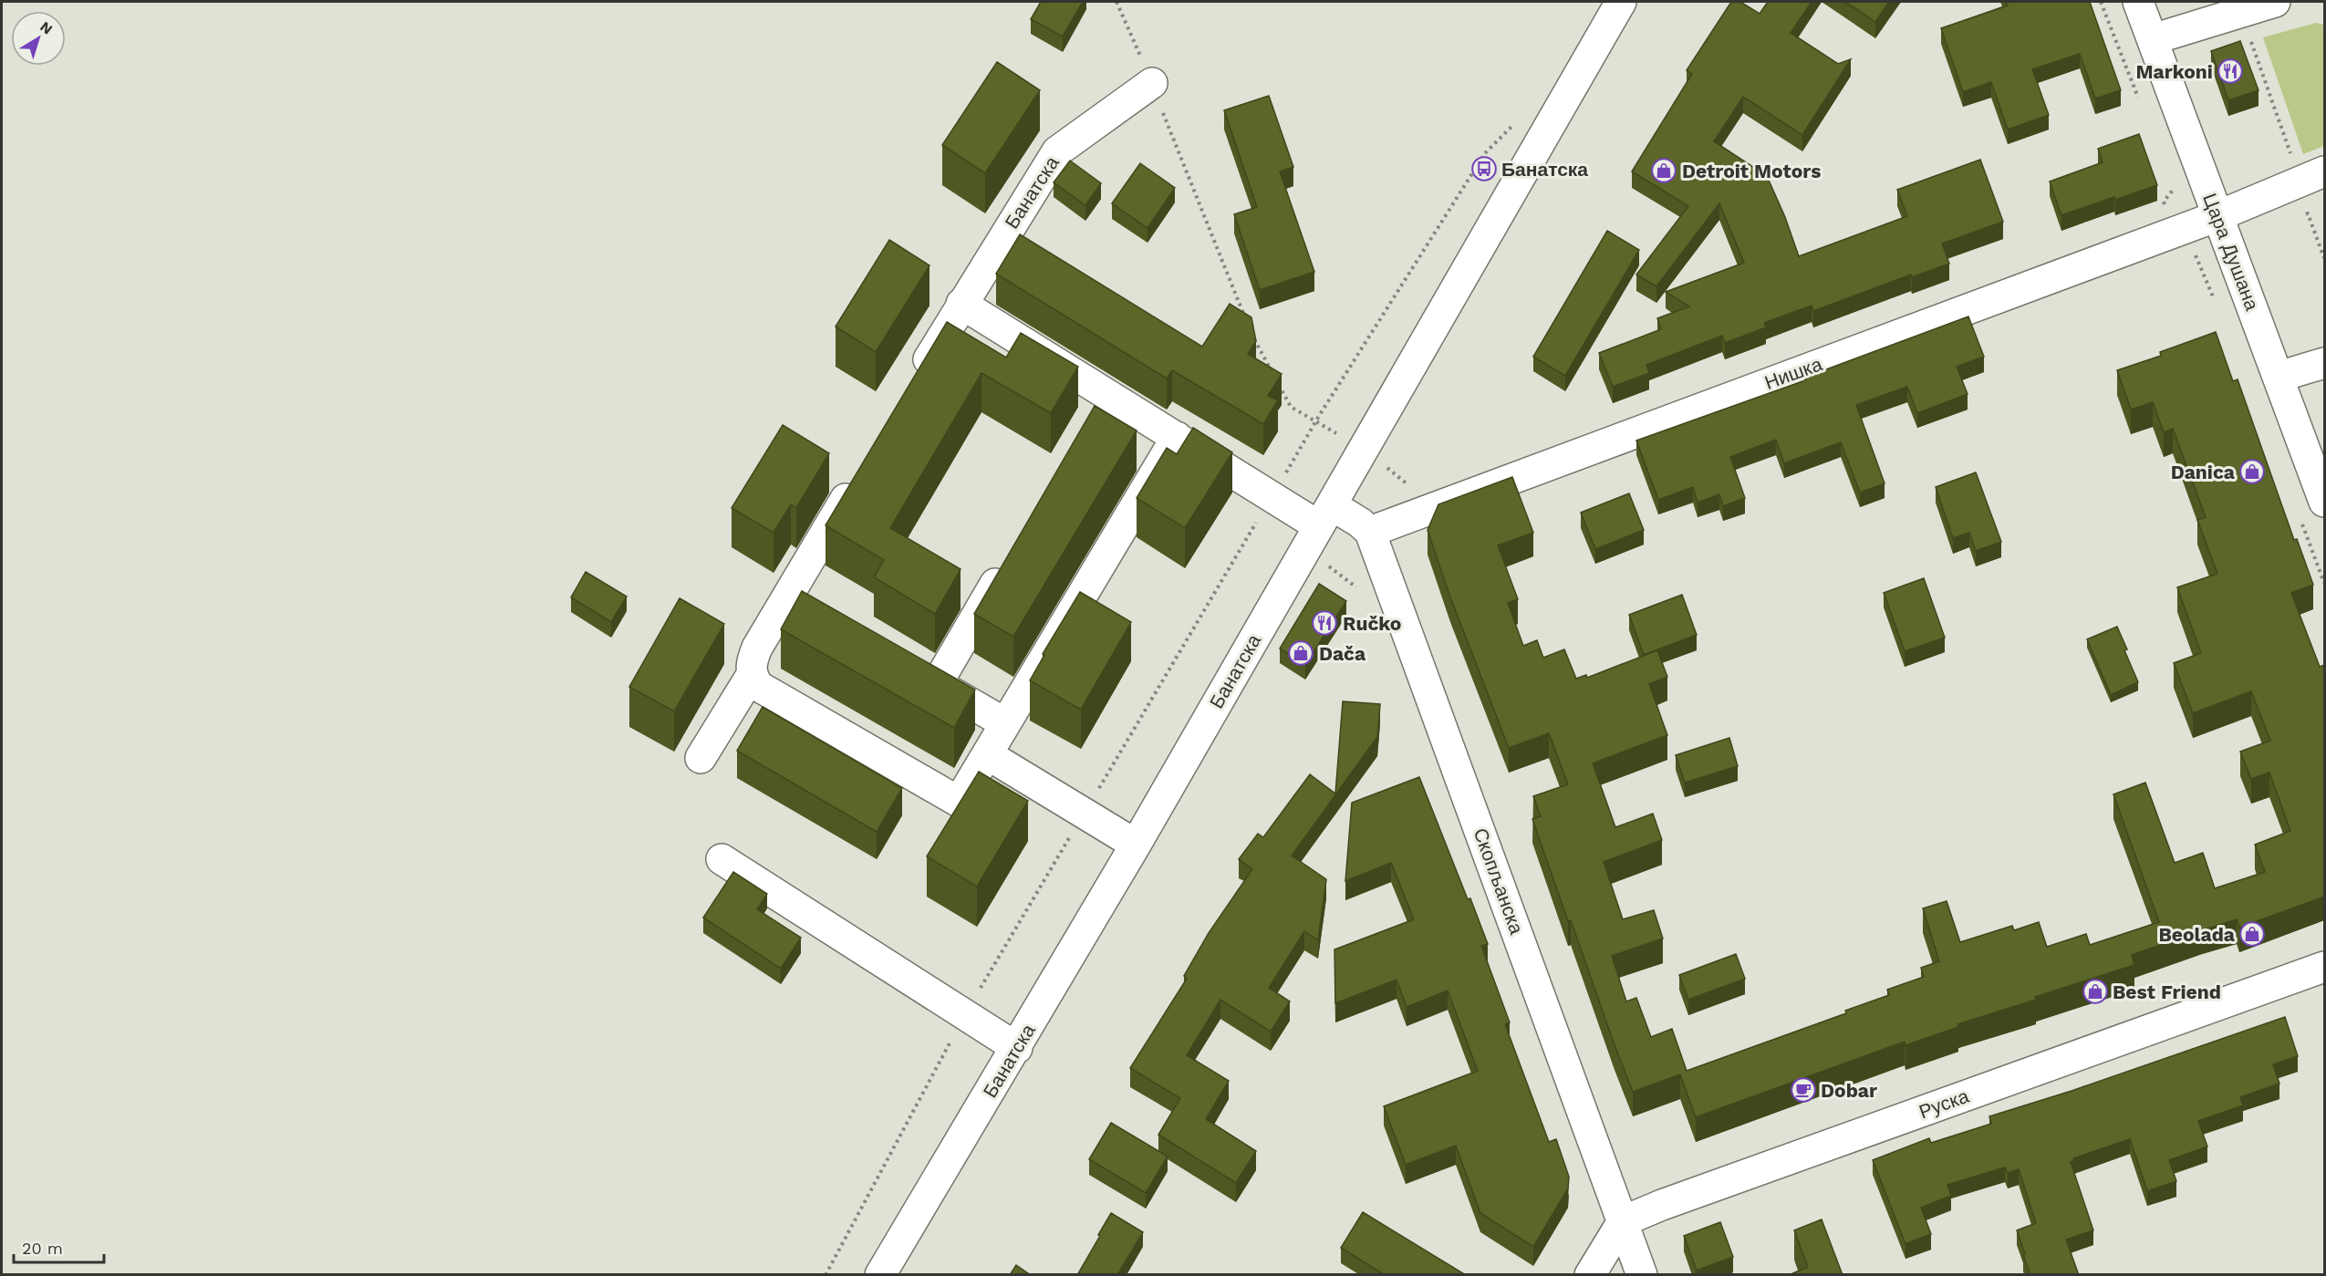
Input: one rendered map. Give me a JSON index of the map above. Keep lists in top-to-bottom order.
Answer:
{
  "streets": {
    "street": [
      "Банатска",
      "Цара Душана",
      "Нишка",
      "Скопљанска",
      "Руска"
    ]
  },
  "crossings": [
    ["Цара Душана", "Нишка"],
    ["Нишка", "Скопљанска"],
    ["Скопљанска", "Руска"]
  ],
  "places": {
    "restaurant": ["Markoni", "Ručko"],
    "bus stop": ["Банатска"],
    "shop": [
      "Detroit Motors",
      "Danica",
      "Dača",
      "Beolada",
      "Best Friend"
    ],
    "cafe": ["Dobar"]
  },
  "scale_bar": "20 m",
  "north": "top right"
}
